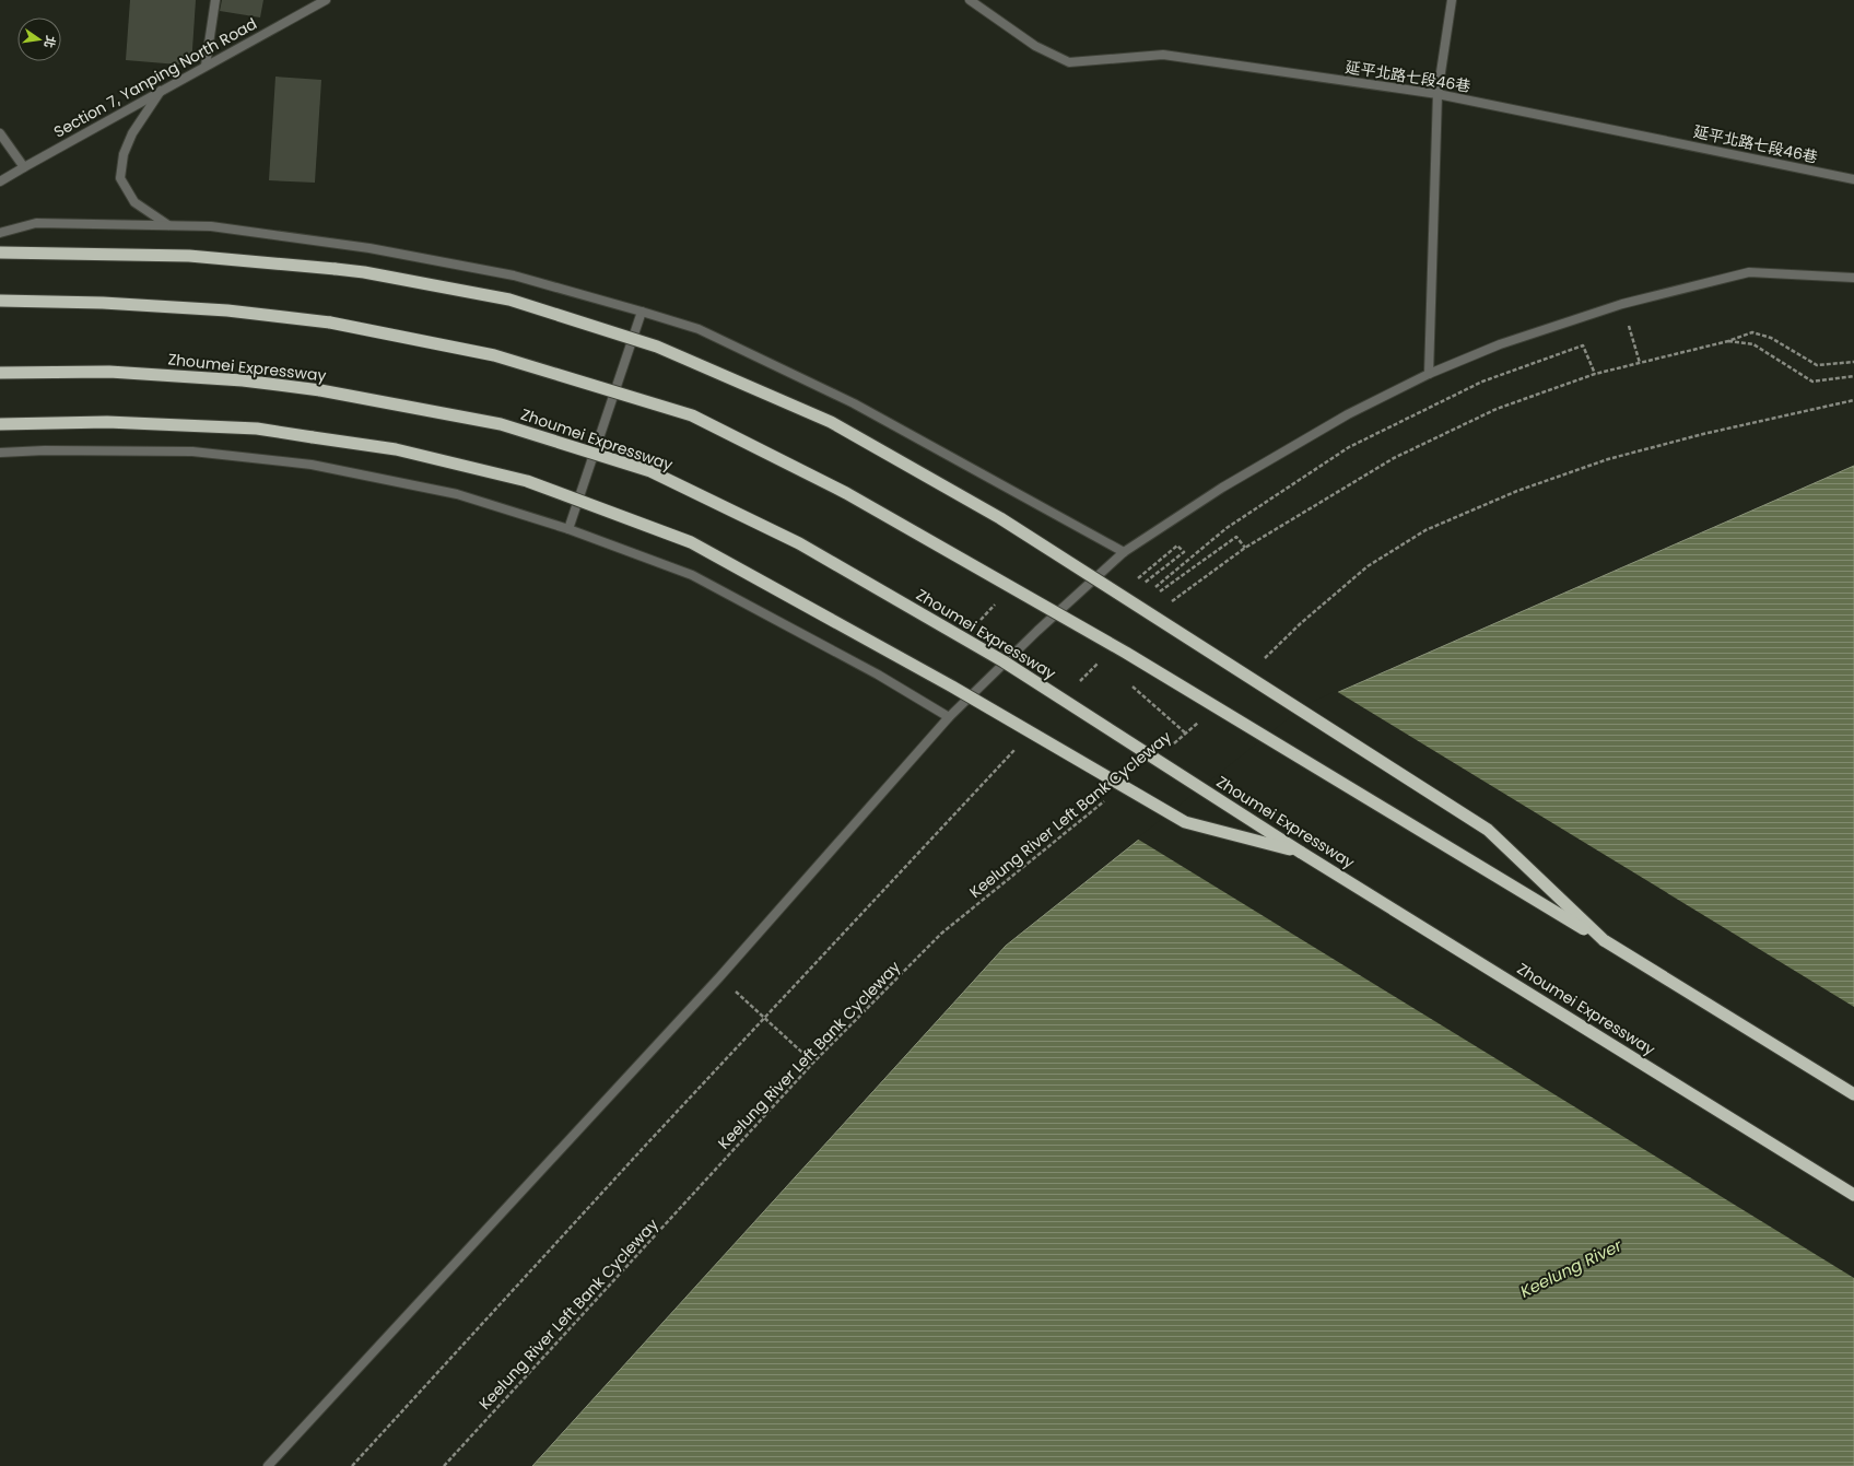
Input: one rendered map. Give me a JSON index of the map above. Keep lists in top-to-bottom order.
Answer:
{
  "streets": {
    "highway": ["Zhoumei Expressway"],
    "street": ["延平北路七段46巷", "Section 7, Yanping North Road"],
    "path": ["Keelung River Left Bank Cycleway"]
  },
  "water": ["Keelung River"],
  "north": "right"
}
